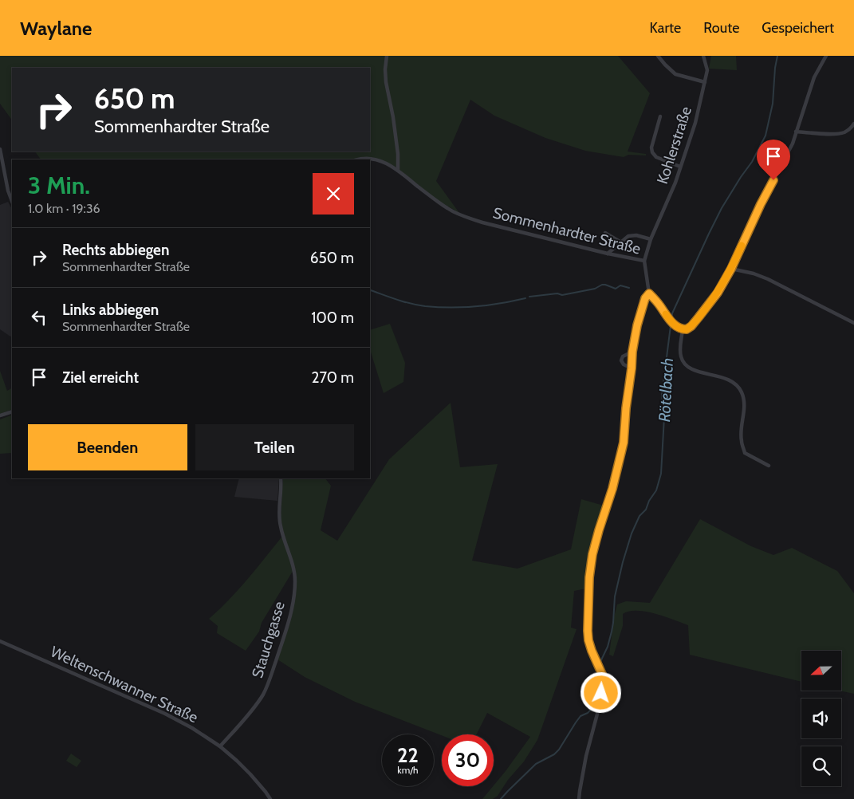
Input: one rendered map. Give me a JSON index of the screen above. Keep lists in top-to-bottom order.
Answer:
{
  "streets": {
    "street": [
      "Kohlerstraße",
      "Sommenhardter Straße",
      "Stauchgasse",
      "Weltenschwanner Straße"
    ]
  },
  "crossings": [
    ["Kohlerstraße", "Sommenhardter Straße"],
    ["Stauchgasse", "Weltenschwanner Straße"]
  ],
  "water": ["Rötelbach"],
  "north": "left",
  "page": {
    "header": "Waylane",
    "nav": ["Karte", "Route", "Gespeichert"],
    "turn": ["650 m", "Sommenhardter Straße"],
    "heading": ["3 Min.", "1.0 km · 19:36"],
    "list": [
      {
        "name": "Rechts abbiegen",
        "note": "Sommenhardter Straße",
        "value": "650 m"
      },
      {
        "name": "Links abbiegen",
        "note": "Sommenhardter Straße",
        "value": "100 m"
      },
      {
        "name": "Ziel erreicht",
        "value": "270 m"
      }
    ],
    "buttons": ["Beenden", "Teilen"],
    "speed": "22 km/h",
    "limit": "30"
  }
}
